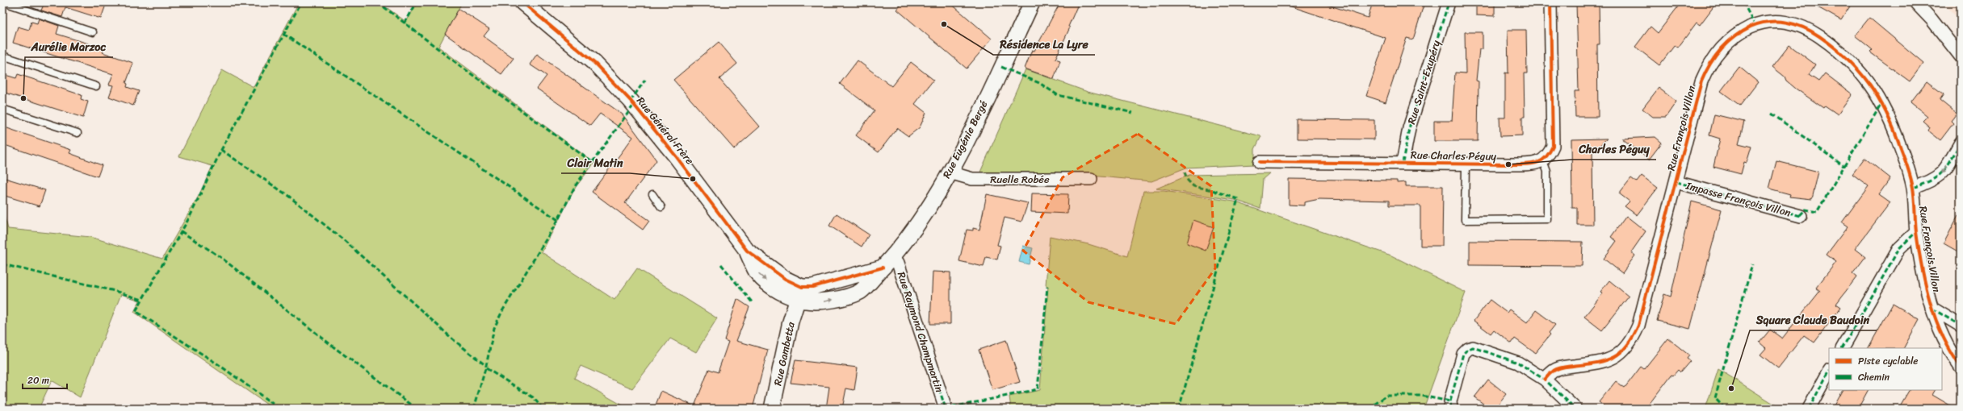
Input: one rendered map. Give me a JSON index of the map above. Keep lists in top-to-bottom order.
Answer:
{
  "streets": {
    "street": [
      "Rue Saint-Exupéry",
      "Rue François Villon",
      "Rue Général Frère",
      "Rue Eugénie Bergé",
      "Rue Charles Péguy",
      "Ruelle Robée",
      "Impasse François Villon",
      "Rue Raymond Champmartin",
      "Rue Gambetta"
    ]
  },
  "crossings": [
    ["Rue Saint-Exupéry", "Rue Charles Péguy"],
    ["Rue François Villon", "Impasse François Villon"],
    ["Rue Général Frère", "Rue Gambetta"],
    ["Rue Eugénie Bergé", "Ruelle Robée"],
    ["Rue Eugénie Bergé", "Rue Raymond Champmartin"]
  ],
  "places": [
    "Résidence La Lyre",
    "Aurélie Marzoc",
    "Charles Péguy",
    "Clair Matin",
    "Square Claude Baudoin"
  ],
  "legend": ["Piste cyclable", "Chemin"],
  "scale_bar": "20 m"
}
